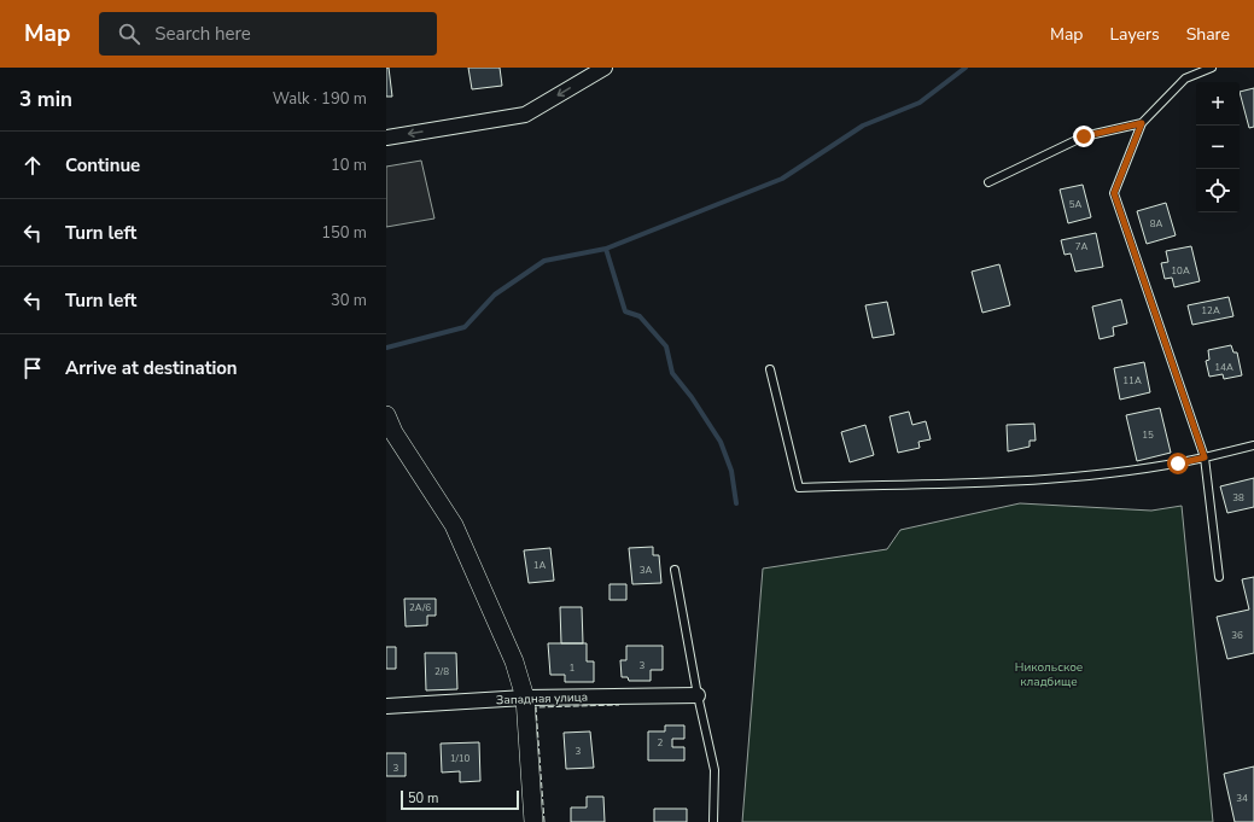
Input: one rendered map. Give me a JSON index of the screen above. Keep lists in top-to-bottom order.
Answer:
{
  "streets": {
    "street": ["Западная улица"]
  },
  "parks": ["Никольское кладбище"],
  "house_numbers": [
    "5А",
    "8А",
    "7А",
    "10А",
    "12А",
    "14А",
    "11А",
    "15",
    "38",
    "1А",
    "3А",
    "2А/6",
    "36",
    "3",
    "1",
    "2/8",
    "2",
    "3",
    "1/10",
    "3",
    "34"
  ],
  "scale_bar": "50 m",
  "page": {
    "header": "Map",
    "search": "Search here",
    "nav": ["Map", "Layers", "Share"],
    "heading": ["3 min", "Walk · 190 m"],
    "map_buttons": ["+", "−"],
    "list": [
      ["Continue", "10 m"],
      ["Turn left", "150 m"],
      ["Turn left", "30 m"],
      "Arrive at destination"
    ],
    "scale": "50 m"
  }
}
